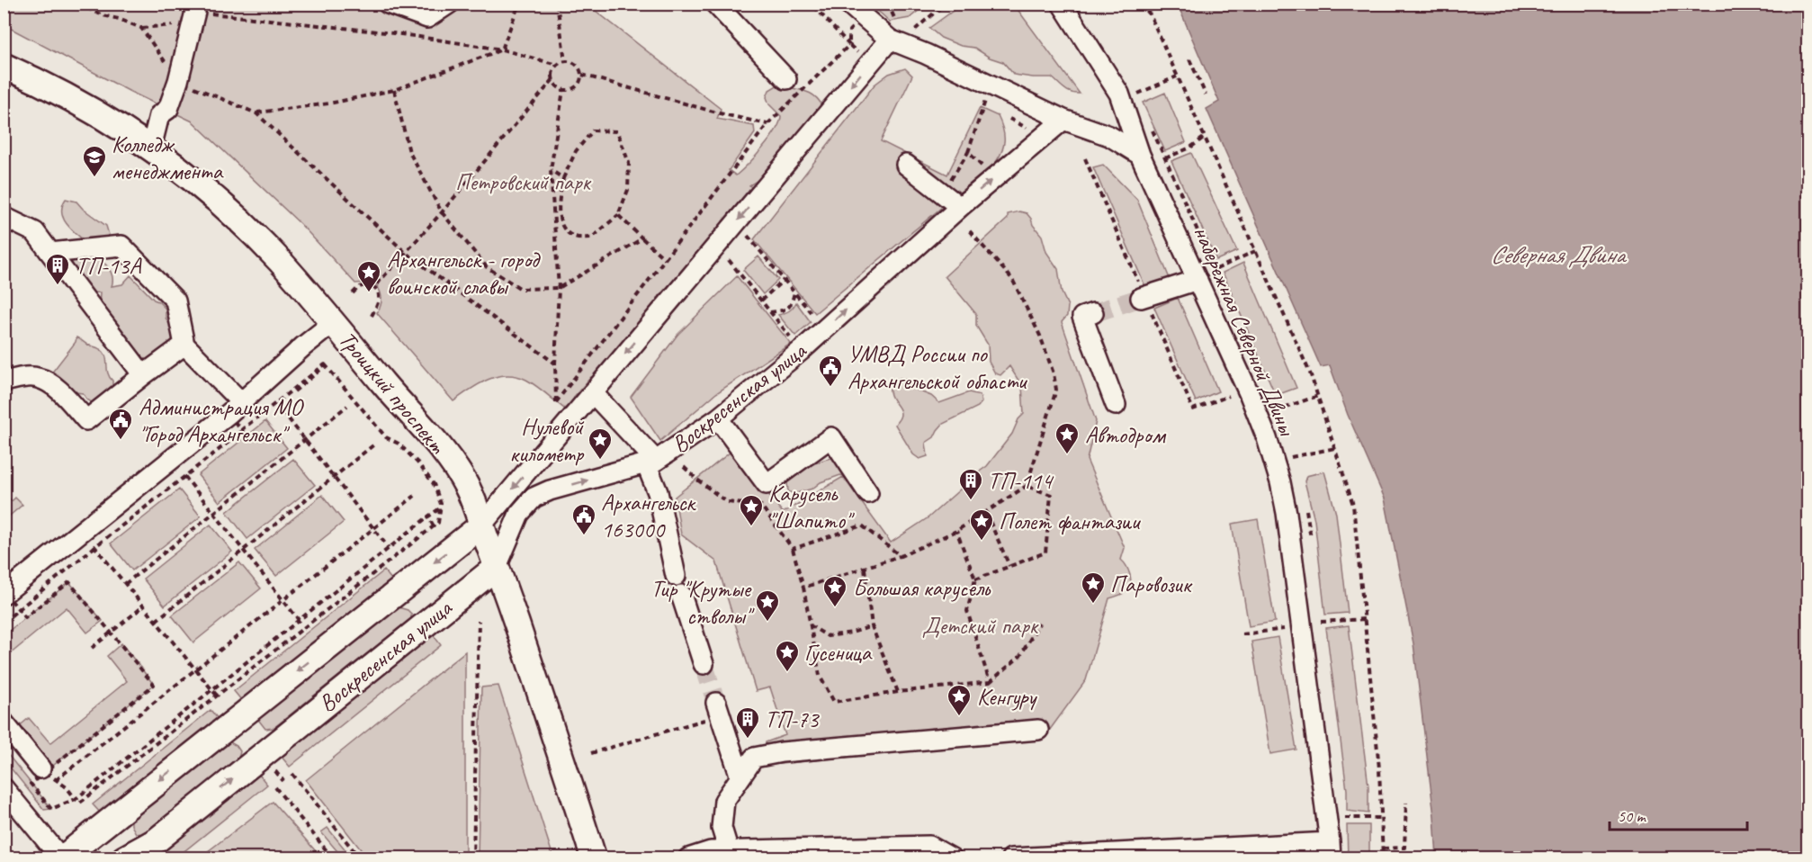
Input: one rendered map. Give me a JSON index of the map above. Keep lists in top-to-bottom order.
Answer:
{
  "streets": {
    "main road": ["Троицкий проспект", "Воскресенская улица"],
    "street": ["набережная Северной Двины"]
  },
  "crossings": [
    ["Троицкий проспект", "Воскресенская улица"]
  ],
  "water": ["Северная Двина"],
  "parks": ["Петровский парк", "Детский парк"],
  "places": {
    "school or university": ["Колледж менеджмента"],
    "building": ["ТП-13А", "ТП-114", "ТП-73"],
    "place": [
      "Архангельск - город воинской славы",
      "Автодром",
      "Нулевой километр",
      "Карусель \"Шапито\"",
      "Полет фантазии",
      "Паровозик",
      "Большая карусель",
      "Тир \"Крутые стволы\"",
      "Гусеница",
      "Кенгуру"
    ],
    "public building": ["УМВД России по Архангельской области", "Администрация МО \"Город Архангельск\"", "Архангельск 163000"]
  },
  "scale_bar": "50 m"
}
